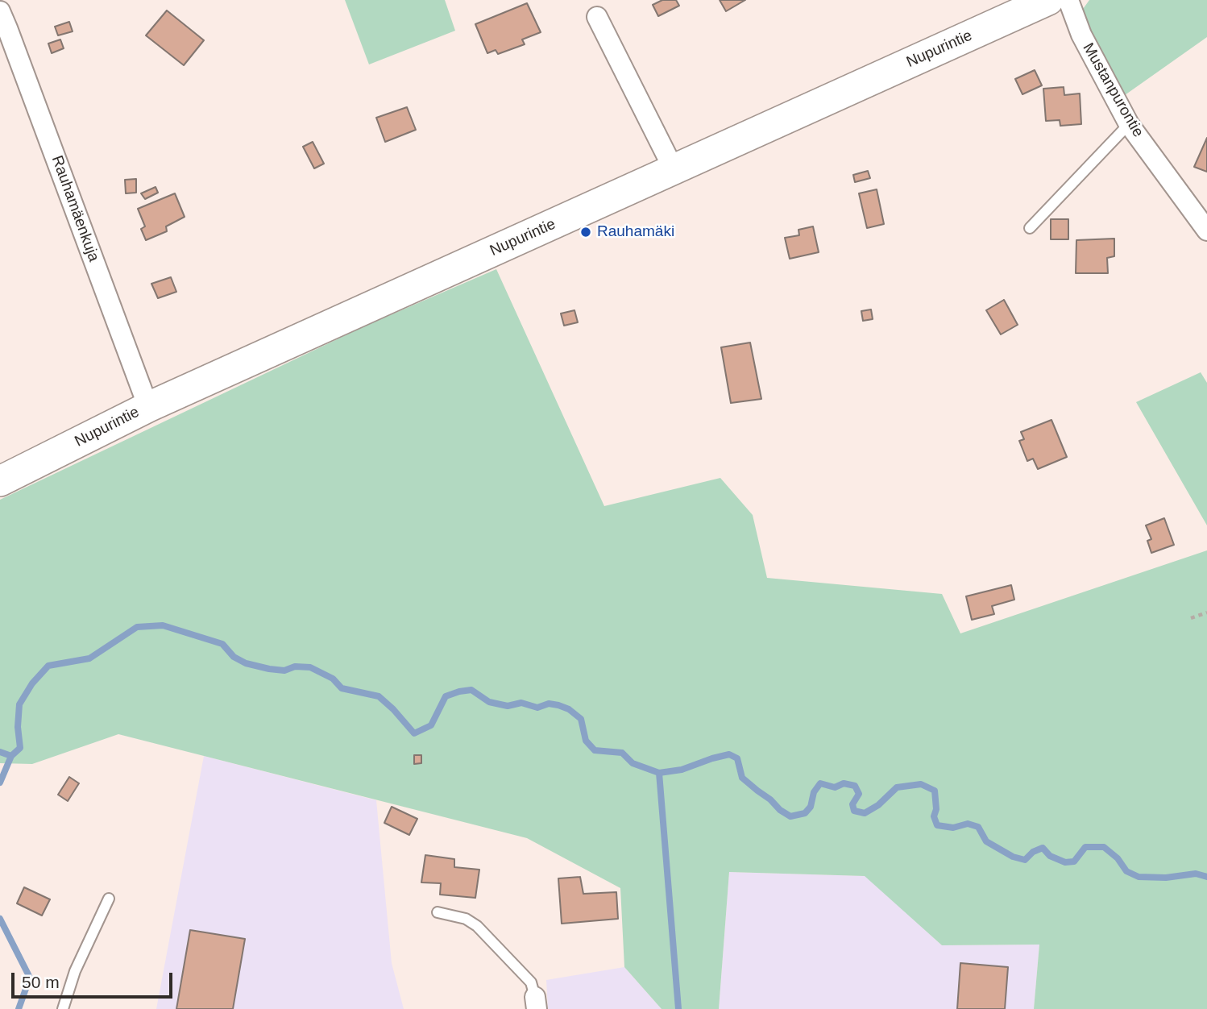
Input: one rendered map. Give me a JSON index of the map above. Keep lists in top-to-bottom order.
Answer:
{
  "streets": {
    "main road": ["Nupurintie"],
    "street": ["Mustanpurontie", "Rauhamäenkuja"]
  },
  "crossings": [
    ["Nupurintie", "Rauhamäenkuja"]
  ],
  "places": ["Rauhamäki"],
  "scale_bar": "50 m"
}
